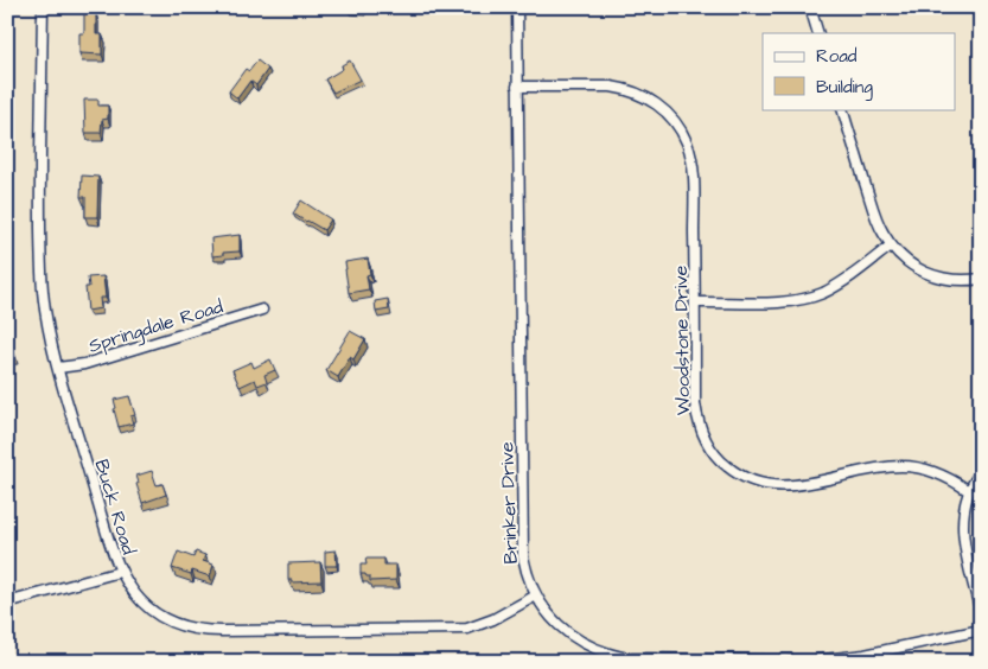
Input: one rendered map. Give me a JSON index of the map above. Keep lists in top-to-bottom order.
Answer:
{
  "streets": {
    "street": [
      "Springdale Road",
      "Woodstone Drive",
      "Brinker Drive",
      "Buck Road"
    ]
  },
  "crossings": [
    ["Springdale Road", "Buck Road"],
    ["Woodstone Drive", "Brinker Drive"],
    ["Brinker Drive", "Buck Road"]
  ],
  "legend": ["Road", "Building"]
}
